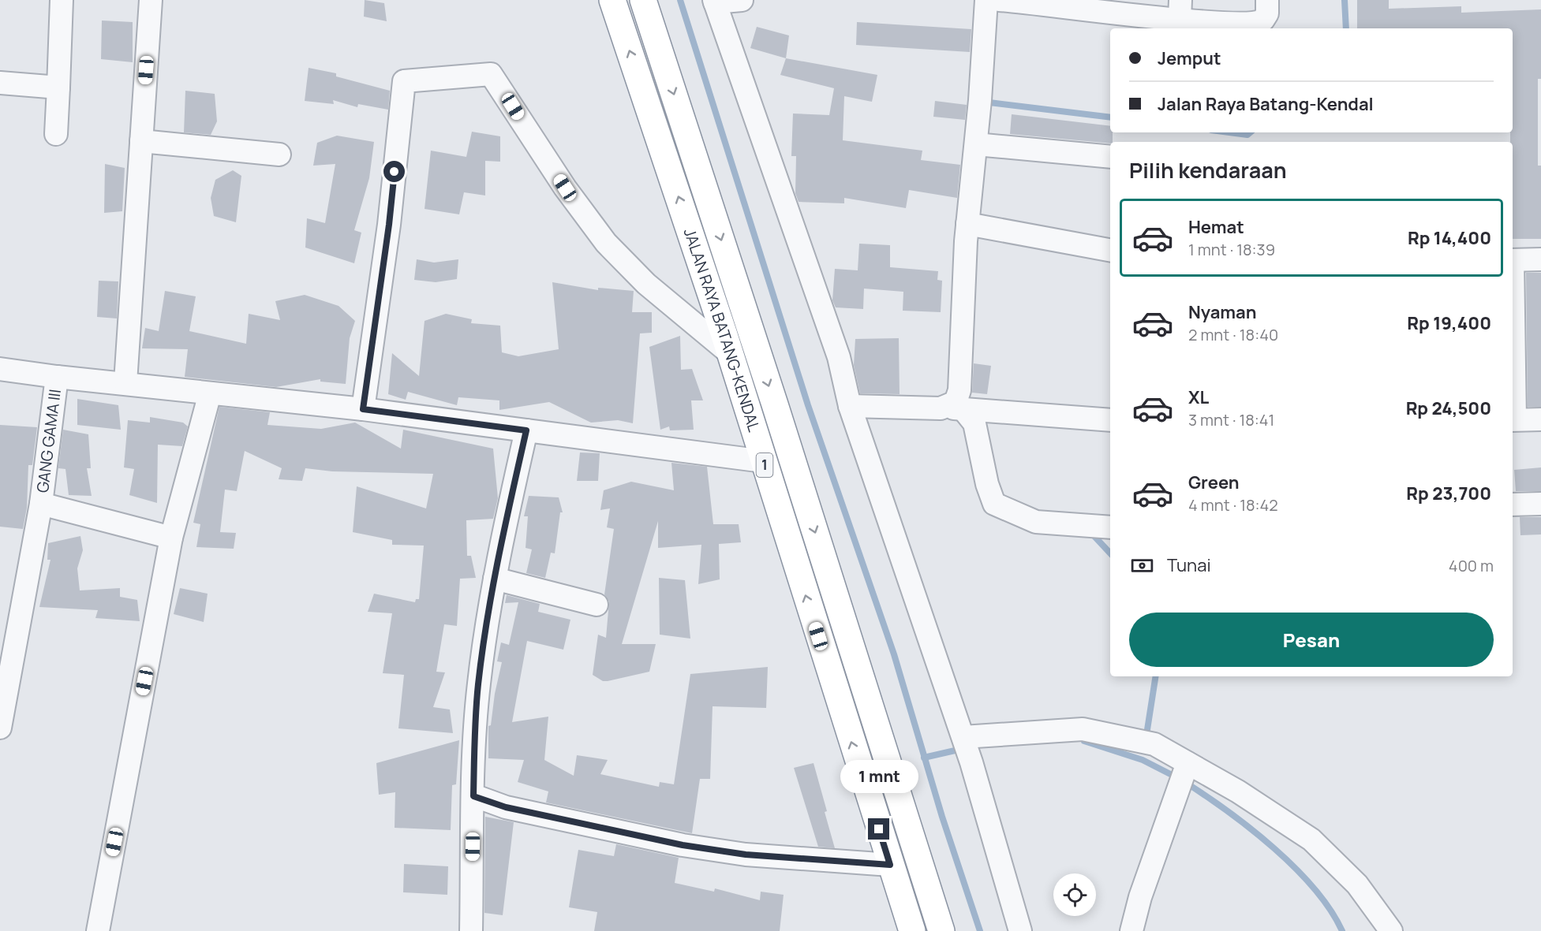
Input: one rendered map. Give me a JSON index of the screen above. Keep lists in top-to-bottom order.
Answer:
{
  "streets": {
    "highway": ["JALAN RAYA BATANG-KENDAL", "1"],
    "street": ["GANG GAMA III"]
  },
  "page": {
    "banner": ["Jemput", "Jalan Raya Batang-Kendal"],
    "heading": "Pilih kendaraan",
    "list": [
      {
        "name": "Hemat",
        "note": "1 mnt · 18:39",
        "value": "Rp 14,400"
      },
      {
        "name": "Nyaman",
        "note": "2 mnt · 18:40",
        "value": "Rp 19,400"
      },
      {
        "name": "XL",
        "note": "3 mnt · 18:41",
        "value": "Rp 24,500"
      },
      {
        "name": "Green",
        "note": "4 mnt · 18:42",
        "value": "Rp 23,700"
      }
    ],
    "pay": ["Tunai", "400 m"],
    "buttons": "Pesan",
    "bubble": "1 mnt"
  }
}
